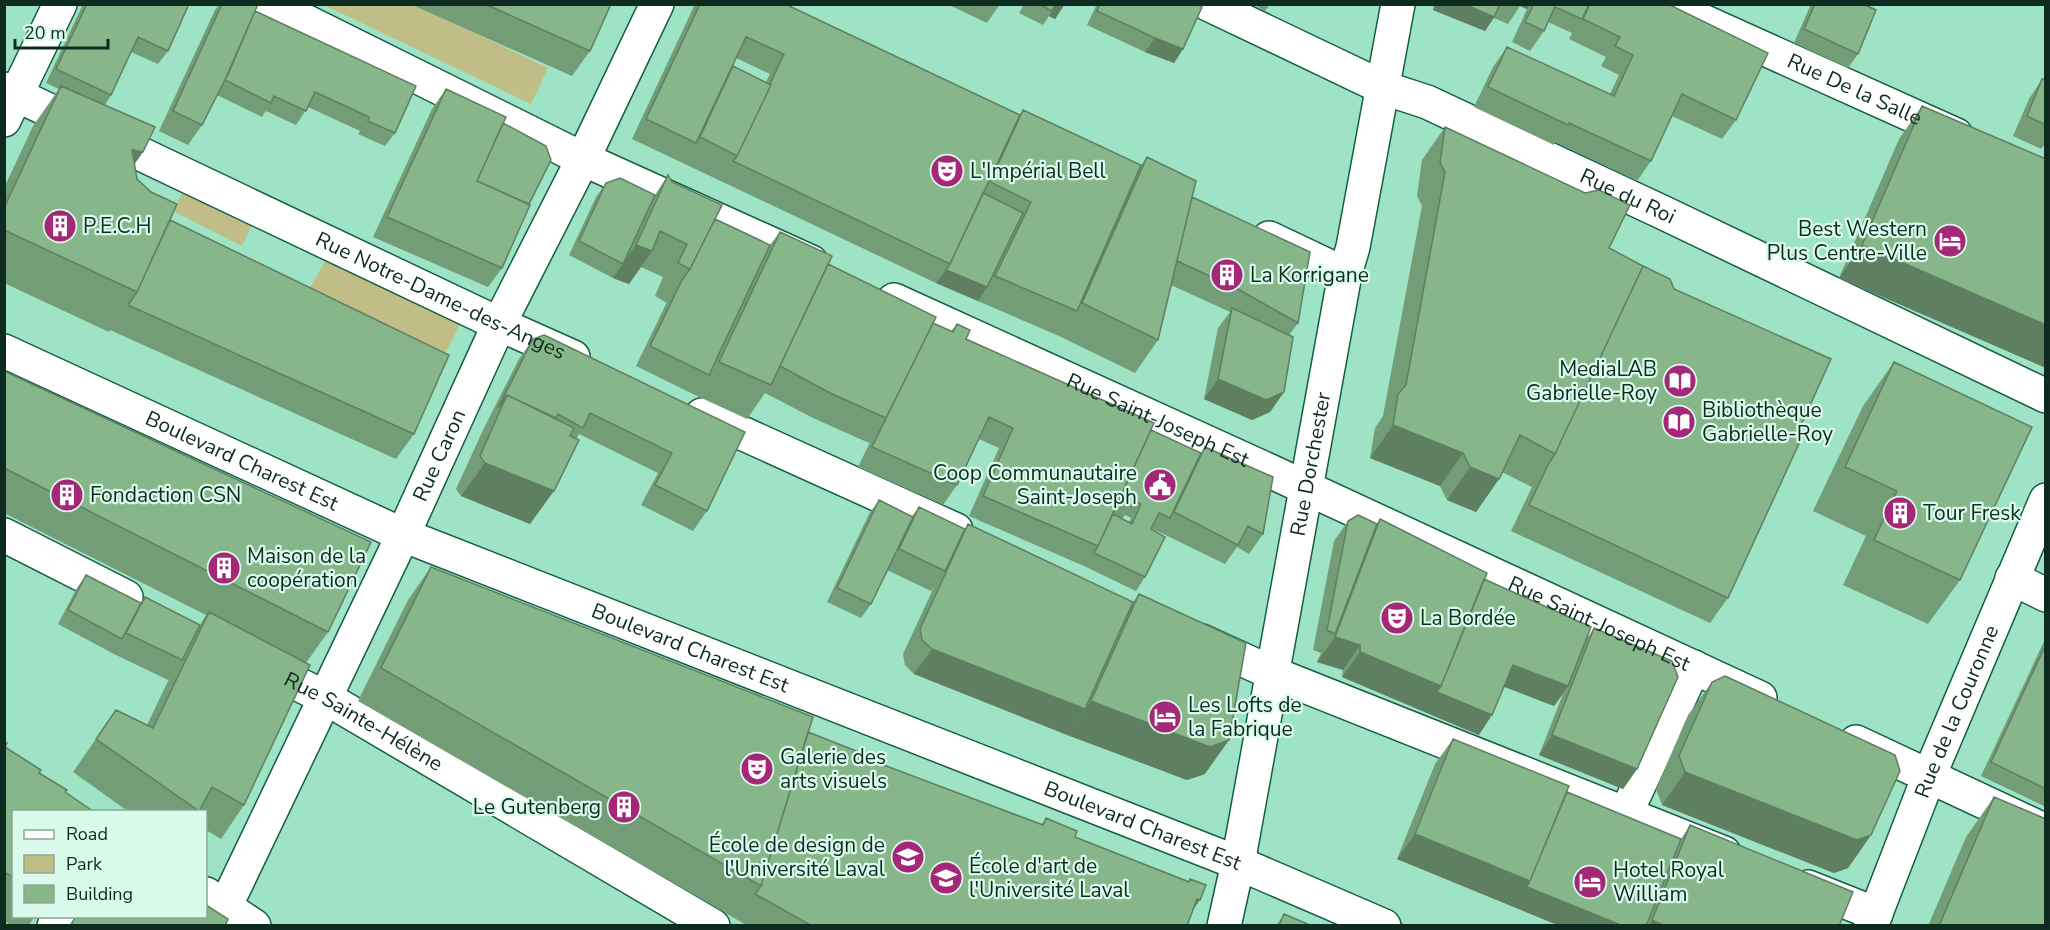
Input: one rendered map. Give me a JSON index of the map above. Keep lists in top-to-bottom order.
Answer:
{
  "streets": {
    "street": [
      "Rue De la Salle",
      "Rue du Roi",
      "Rue Notre-Dame-des-Anges",
      "Rue Saint-Joseph Est",
      "Rue Caron",
      "Boulevard Charest Est",
      "Rue Dorchester",
      "Rue de la Couronne",
      "Rue Sainte-Hélène"
    ]
  },
  "crossings": [
    ["Rue du Roi", "Rue Dorchester"],
    ["Rue Notre-Dame-des-Anges", "Rue Caron"],
    ["Rue Saint-Joseph Est", "Rue Dorchester"],
    ["Rue Caron", "Boulevard Charest Est"],
    ["Rue Caron", "Rue Sainte-Hélène"],
    ["Boulevard Charest Est", "Rue Dorchester"]
  ],
  "places": {
    "theatre": ["L'Impérial Bell", "La Bordée", "Galerie des arts visuels"],
    "building": [
      "P.E.C.H",
      "La Korrigane",
      "Fondaction CSN",
      "Tour Fresk",
      "Maison de la coopération",
      "Le Gutenberg"
    ],
    "hotel": ["Best Western Plus Centre-Ville", "Les Lofts de la Fabrique", "Hotel Royal William"],
    "library": ["MediaLAB Gabrielle-Roy", "Bibliothèque Gabrielle-Roy"],
    "public building": ["Coop Communautaire Saint-Joseph"],
    "school or university": ["École de design de l'Université Laval", "École d'art de l'Université Laval"]
  },
  "legend": ["Road", "Park", "Building"],
  "scale_bar": "20 m"
}
